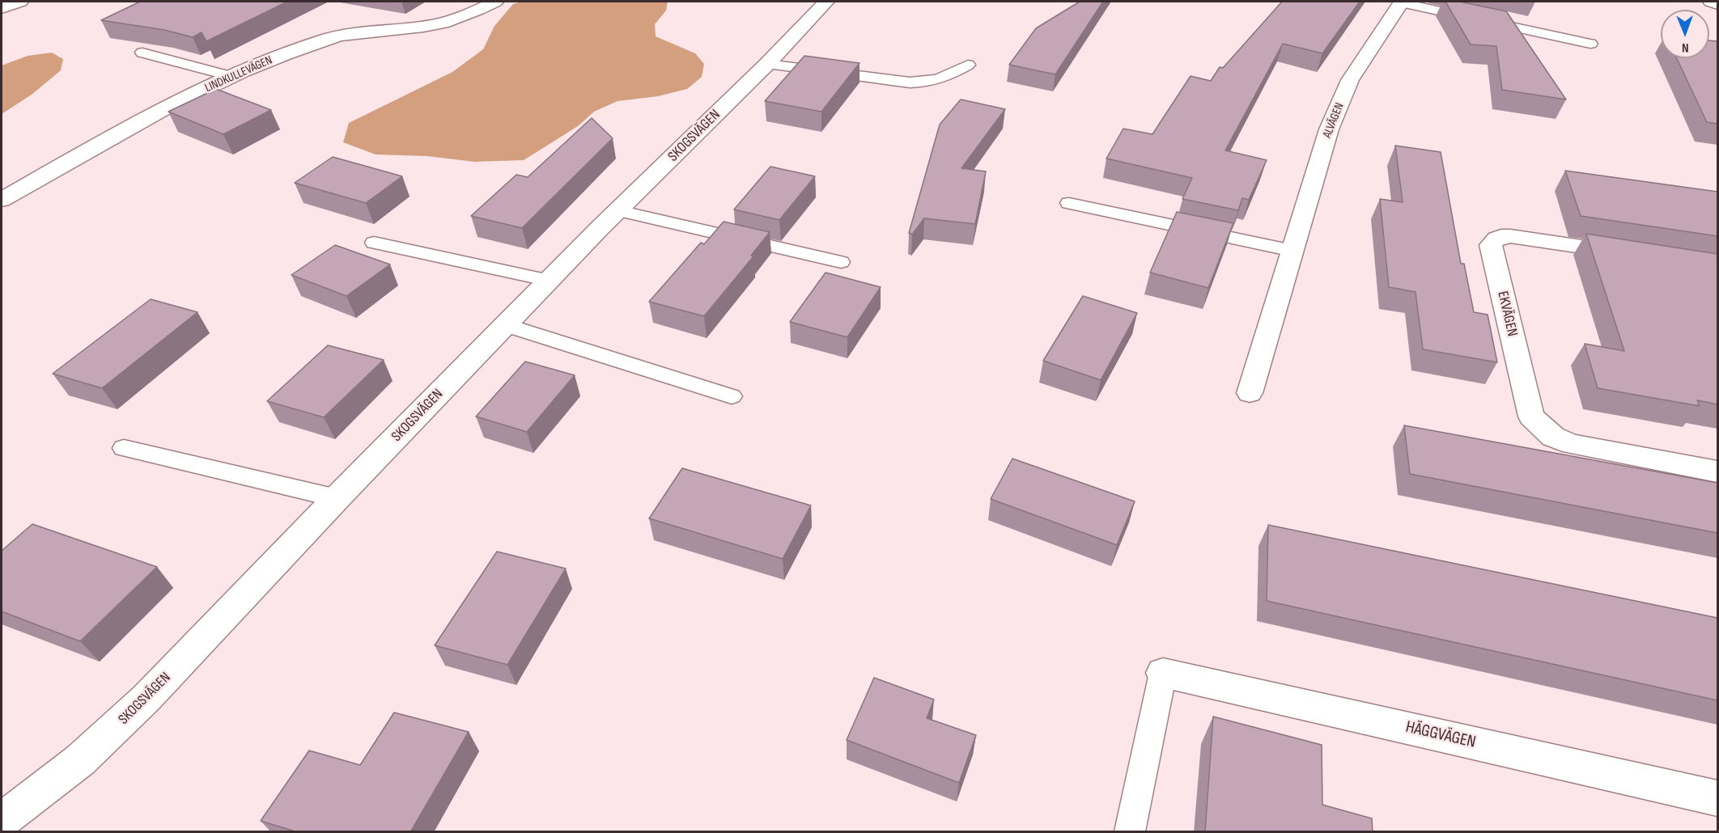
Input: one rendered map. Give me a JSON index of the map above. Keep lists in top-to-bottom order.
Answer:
{
  "streets": {
    "street": [
      "LINDKULLEVÄGEN",
      "ALVÄGEN",
      "SKOGSVÄGEN",
      "EKVÄGEN",
      "HÄGGVÄGEN"
    ]
  },
  "north": "bottom"
}
